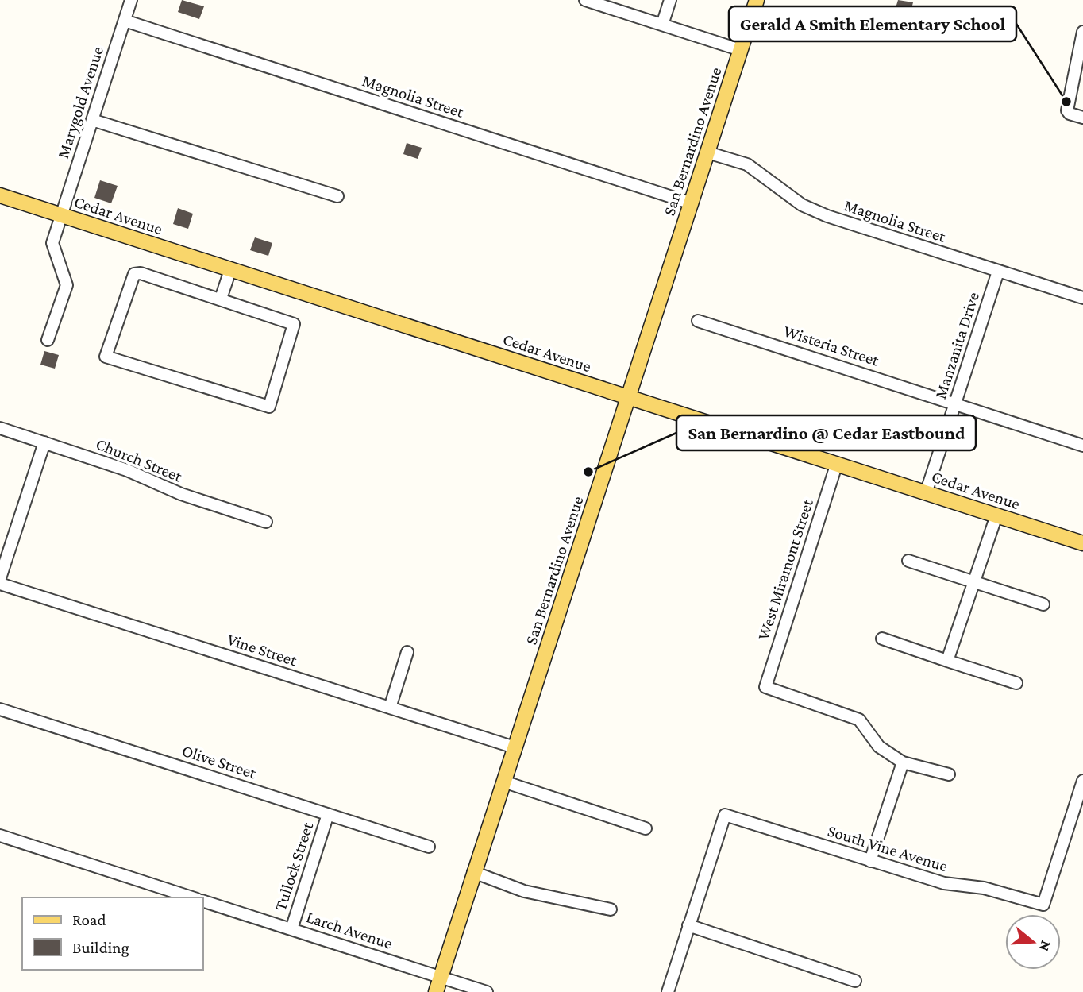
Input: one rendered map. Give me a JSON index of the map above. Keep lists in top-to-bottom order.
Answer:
{
  "streets": {
    "main road": ["San Bernardino Avenue", "Cedar Avenue"],
    "street": [
      "Magnolia Street",
      "Marygold Avenue",
      "Wisteria Street",
      "Manzanita Drive",
      "Church Street",
      "West Miramont Street",
      "Vine Street",
      "Olive Street",
      "South Vine Avenue",
      "Tullock Street",
      "Larch Avenue"
    ]
  },
  "crossings": [
    ["Magnolia Street", "Marygold Avenue"],
    ["Magnolia Street", "San Bernardino Avenue"],
    ["Magnolia Street", "Manzanita Drive"],
    ["Marygold Avenue", "Cedar Avenue"],
    ["San Bernardino Avenue", "Cedar Avenue"],
    ["San Bernardino Avenue", "Vine Street"],
    ["San Bernardino Avenue", "Larch Avenue"],
    ["Cedar Avenue", "Manzanita Drive"],
    ["Cedar Avenue", "West Miramont Street"],
    ["Wisteria Street", "Manzanita Drive"],
    ["Olive Street", "Tullock Street"],
    ["Tullock Street", "Larch Avenue"]
  ],
  "places": ["Gerald A Smith Elementary School", "San Bernardino @ Cedar Eastbound"],
  "legend": ["Road", "Building"],
  "north": "right"
}
